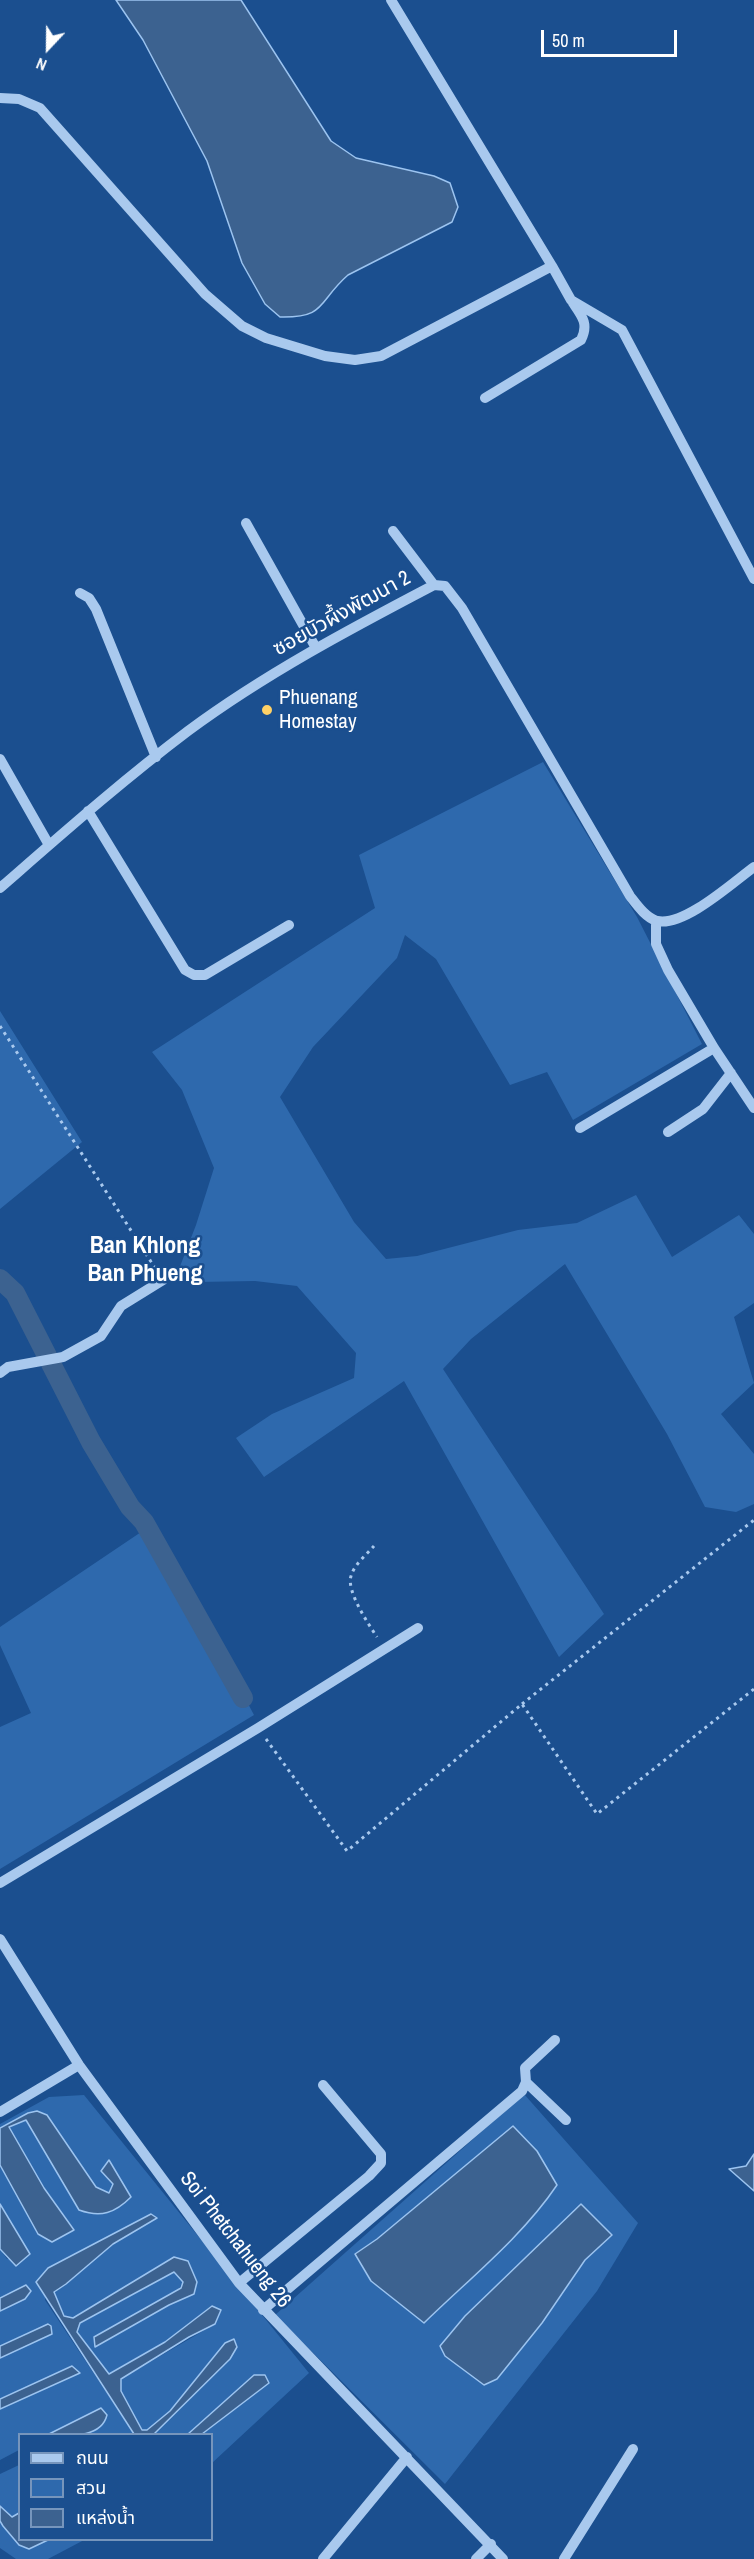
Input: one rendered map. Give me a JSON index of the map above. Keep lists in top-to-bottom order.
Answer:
{
  "streets": {
    "street": ["ซอยบัวผึ้งพัฒนา 2", "Soi Phetchahueng 26"]
  },
  "districts": ["Ban Khlong Ban Phueng"],
  "places": ["Phuenang Homestay"],
  "legend": ["ถนน", "สวน", "แหล่งน้ำ"],
  "scale_bar": "50 m",
  "north": "bottom"
}
